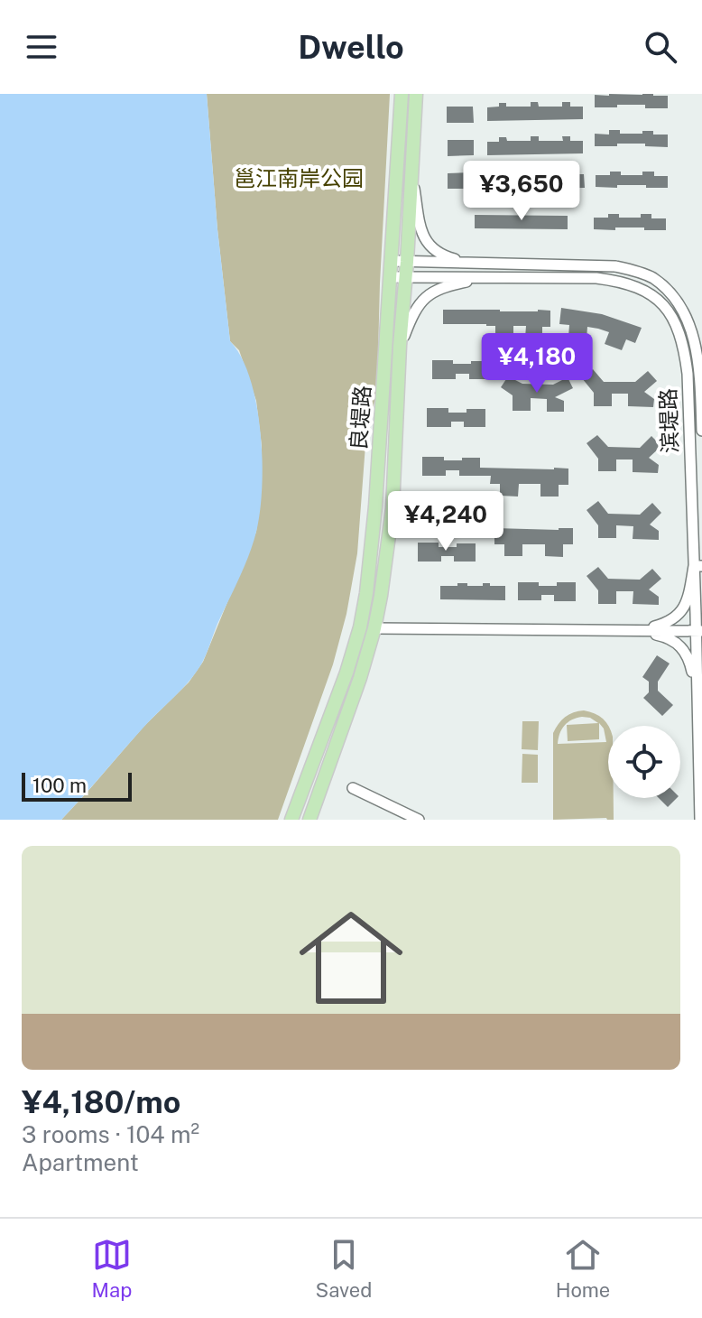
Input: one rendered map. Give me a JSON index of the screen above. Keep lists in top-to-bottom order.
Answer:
{
  "streets": {
    "main road": ["良堤路"],
    "street": ["滨堤路"]
  },
  "crossings": [
    ["良堤路", "滨堤路"]
  ],
  "parks": ["邕江南岸公园"],
  "scale_bar": "100 m",
  "page": {
    "header": "Dwello",
    "price": ["¥3,650", "¥4,180", "¥4,240"],
    "scale": "100 m",
    "list": [
      {
        "name": "¥4,180/mo",
        "note": "3 rooms · 104 m² · Apartment"
      }
    ],
    "tabs": ["Map", "Saved", "Home"]
  }
}
